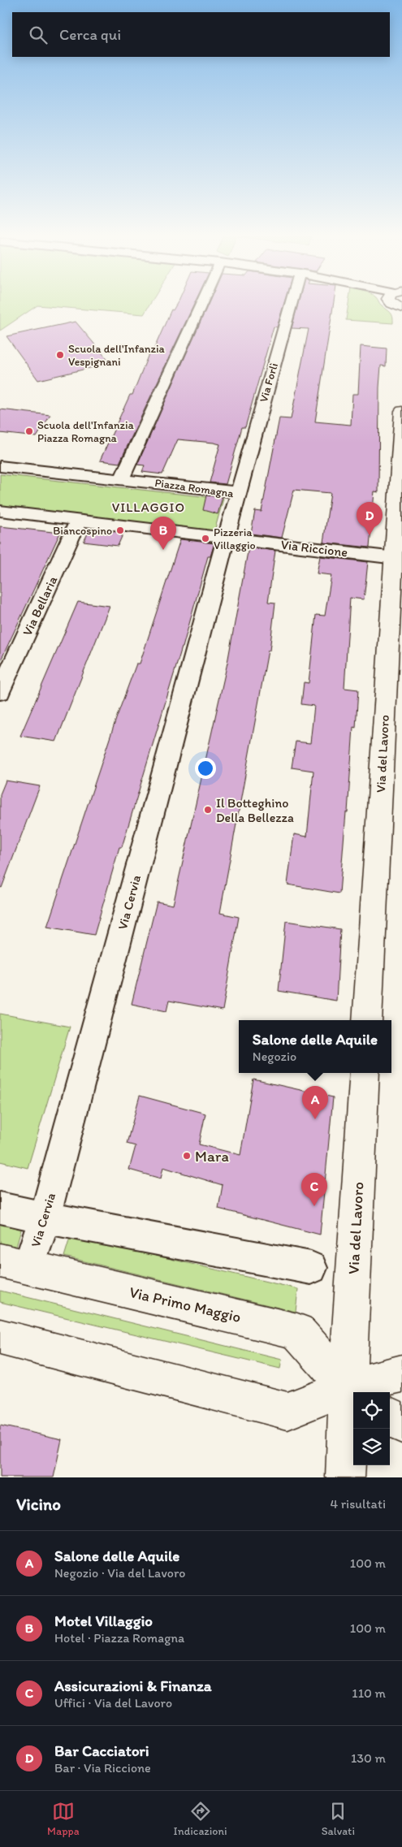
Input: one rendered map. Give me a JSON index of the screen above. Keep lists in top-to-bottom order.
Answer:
{
  "streets": {
    "main road": ["Via del Lavoro", "Via Primo Maggio"],
    "street": [
      "Via Forlì",
      "Piazza Romagna",
      "Via Riccione",
      "Via Bellaria",
      "Via Cervia"
    ]
  },
  "crossings": [
    ["Via Forlì", "Piazza Romagna"],
    ["Piazza Romagna", "Via Riccione"],
    ["Piazza Romagna", "Via Cervia"],
    ["Via Riccione", "Via del Lavoro"],
    ["Via Riccione", "Via Cervia"],
    ["Via del Lavoro", "Via Primo Maggio"],
    ["Via Cervia", "Via Primo Maggio"]
  ],
  "districts": ["VILLAGGIO"],
  "places": [
    "Scuola dell'Infanzia Vespignani",
    "Scuola dell'Infanzia Piazza Romagna",
    "Biancospino",
    "Pizzeria Villaggio",
    "Il Botteghino Della Bellezza",
    "Mara"
  ],
  "page": {
    "search": "Cerca qui",
    "pins": [
      "D",
      "B",
      "A",
      "C"
    ],
    "popup": ["Salone delle Aquile", "Negozio"],
    "heading": ["Vicino", "4 risultati"],
    "list": [
      {
        "mark": "A",
        "name": "Salone delle Aquile",
        "note": "Negozio · Via del Lavoro",
        "value": "100 m"
      },
      {
        "mark": "B",
        "name": "Motel Villaggio",
        "note": "Hotel · Piazza Romagna",
        "value": "100 m"
      },
      {
        "mark": "C",
        "name": "Assicurazioni & Finanza",
        "note": "Uffici · Via del Lavoro",
        "value": "110 m"
      },
      {
        "mark": "D",
        "name": "Bar Cacciatori",
        "note": "Bar · Via Riccione",
        "value": "130 m"
      }
    ],
    "nav": ["Mappa", "Indicazioni", "Salvati"]
  }
}
